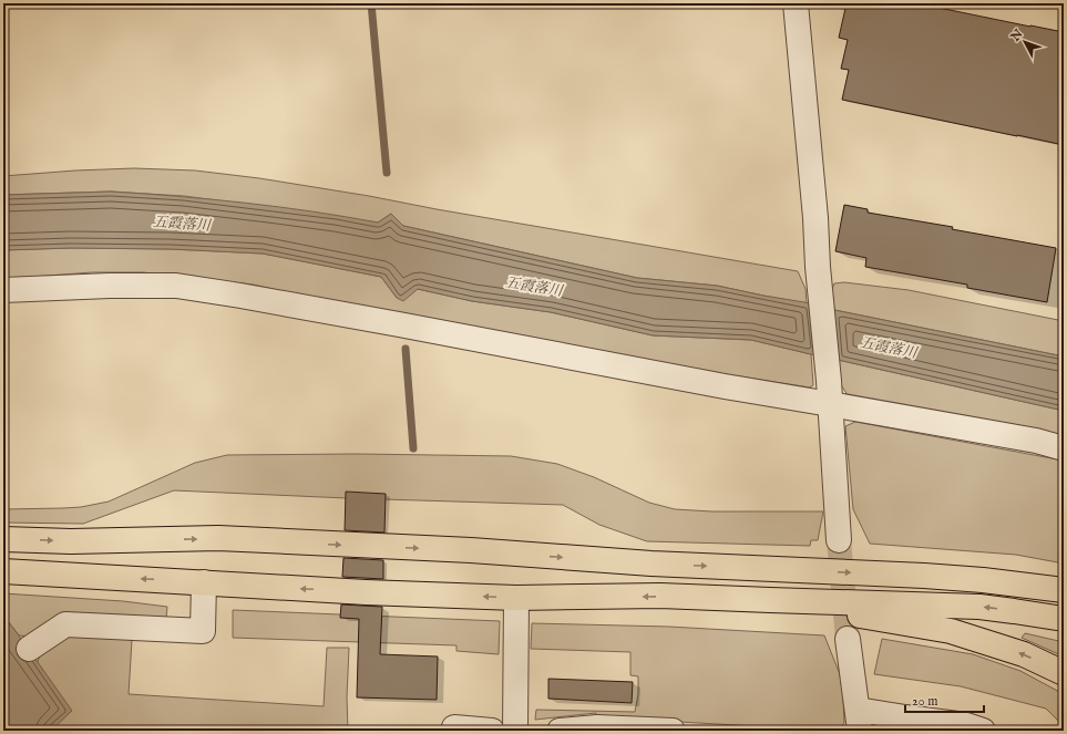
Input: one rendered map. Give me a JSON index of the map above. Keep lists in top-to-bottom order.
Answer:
{
  "water": ["五霞落川"],
  "scale_bar": "20 m",
  "north": "top left"
}
